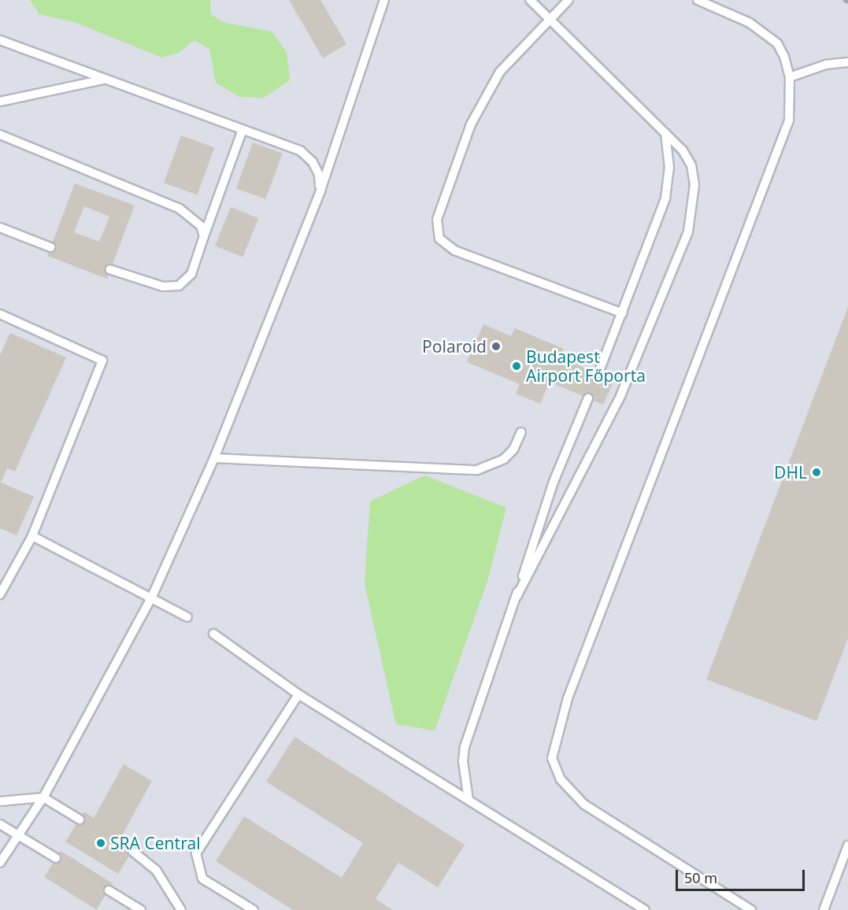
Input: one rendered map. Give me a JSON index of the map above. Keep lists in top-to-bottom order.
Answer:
{
  "places": [
    "Polaroid",
    "Budapest Airport Főporta",
    "DHL",
    "SRA Central"
  ],
  "scale_bar": "50 m"
}
